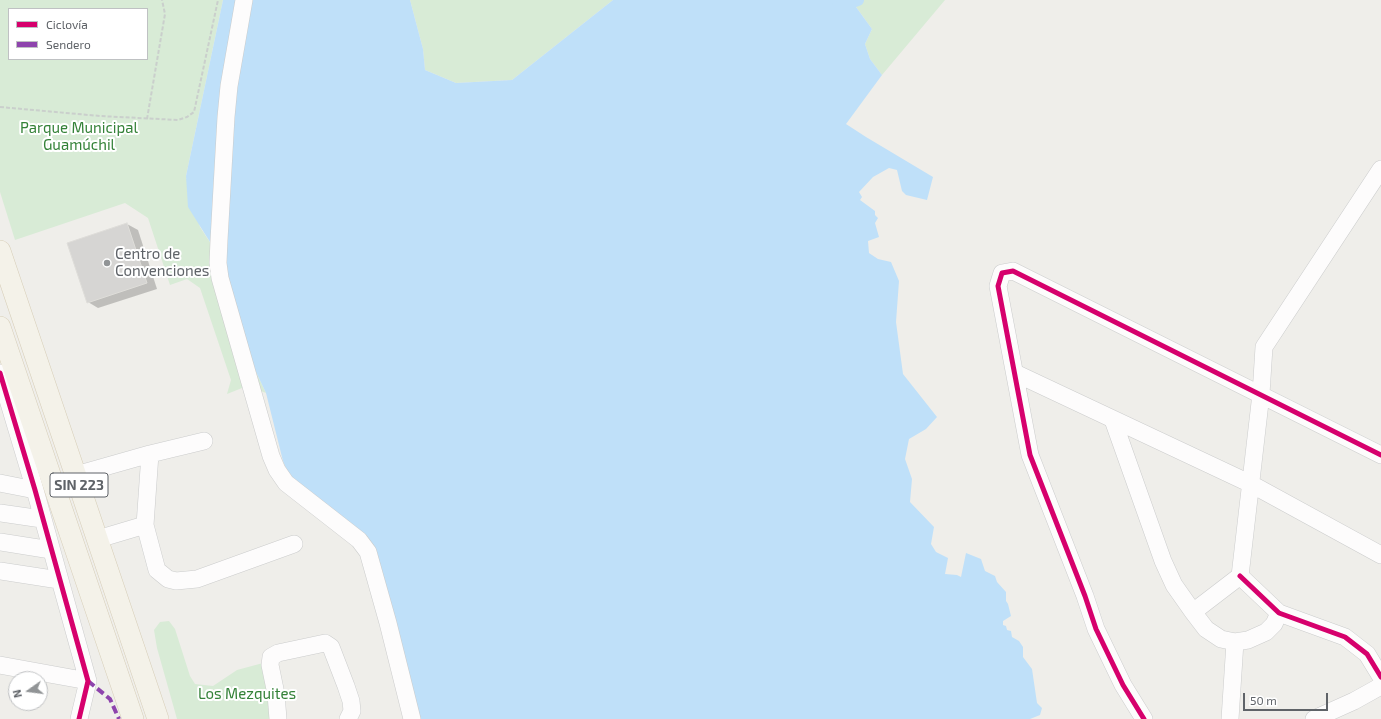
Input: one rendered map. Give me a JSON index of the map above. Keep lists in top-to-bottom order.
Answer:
{
  "streets": {
    "main road": ["SIN 223"]
  },
  "parks": ["Parque Municipal Guamúchil", "Los Mezquites"],
  "places": ["Centro de Convenciones"],
  "legend": ["Ciclovía", "Sendero"],
  "scale_bar": "50 m",
  "north": "left"
}
